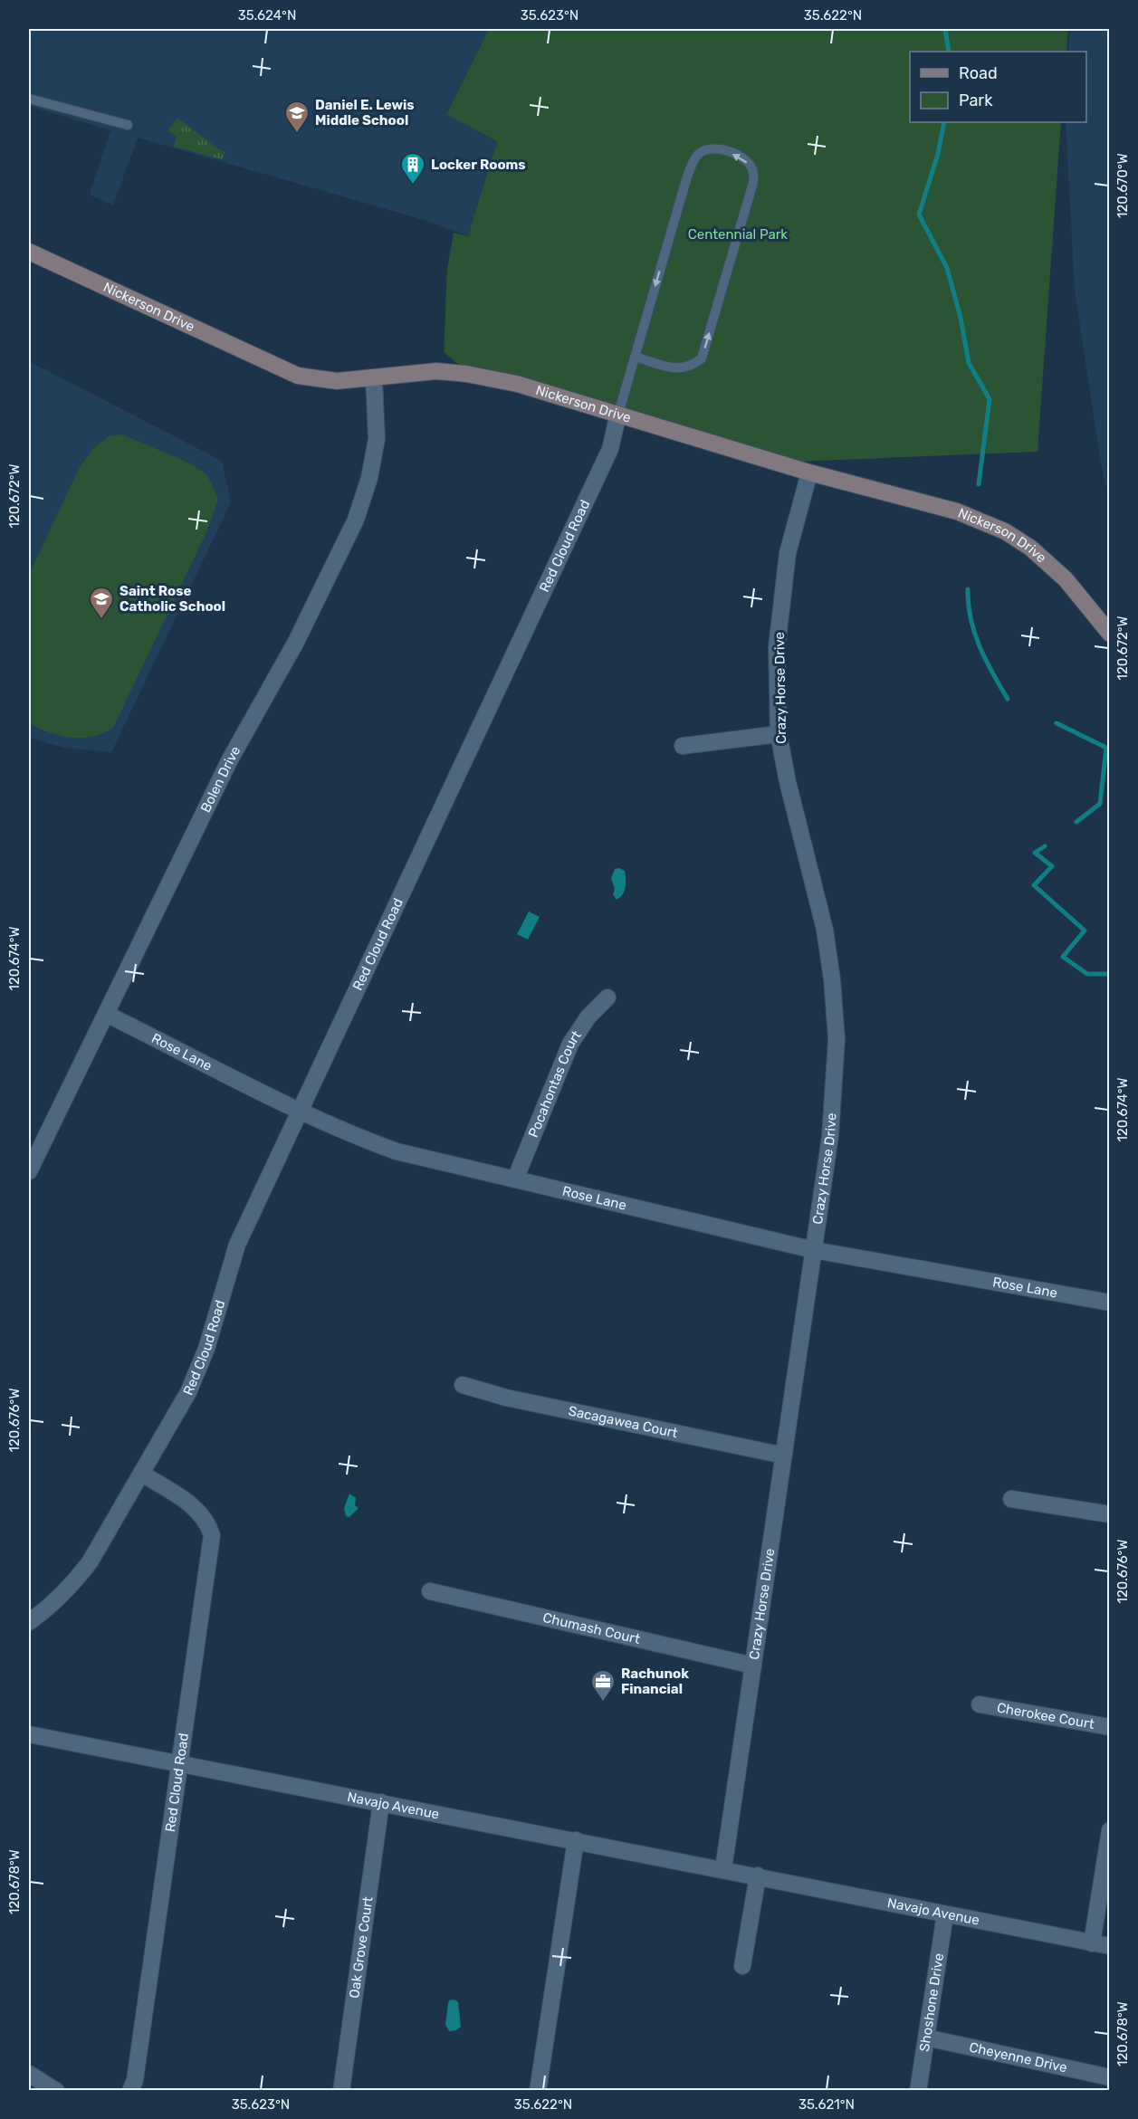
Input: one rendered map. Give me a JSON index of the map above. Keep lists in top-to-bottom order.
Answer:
{
  "streets": {
    "street": [
      "Nickerson Drive",
      "Red Cloud Road",
      "Crazy Horse Drive",
      "Bolen Drive",
      "Rose Lane",
      "Pocahontas Court",
      "Sacagawea Court",
      "Chumash Court",
      "Cherokee Court",
      "Navajo Avenue",
      "Oak Grove Court",
      "Shoshone Drive",
      "Cheyenne Drive"
    ]
  },
  "crossings": [
    ["Nickerson Drive", "Red Cloud Road"],
    ["Nickerson Drive", "Crazy Horse Drive"],
    ["Nickerson Drive", "Bolen Drive"],
    ["Red Cloud Road", "Rose Lane"],
    ["Red Cloud Road", "Navajo Avenue"],
    ["Crazy Horse Drive", "Rose Lane"],
    ["Crazy Horse Drive", "Sacagawea Court"],
    ["Crazy Horse Drive", "Chumash Court"],
    ["Crazy Horse Drive", "Navajo Avenue"],
    ["Bolen Drive", "Rose Lane"],
    ["Rose Lane", "Pocahontas Court"],
    ["Navajo Avenue", "Oak Grove Court"],
    ["Navajo Avenue", "Shoshone Drive"],
    ["Shoshone Drive", "Cheyenne Drive"]
  ],
  "parks": ["Centennial Park"],
  "places": {
    "school or university": ["Daniel E. Lewis Middle School", "Saint Rose Catholic School"],
    "building": ["Locker Rooms"],
    "office": ["Rachunok Financial"]
  },
  "legend": ["Road", "Park"],
  "coordinates": [
    "35.624°N",
    "35.623°N",
    "35.622°N",
    "120.670°W",
    "120.672°W",
    "120.674°W",
    "120.676°W",
    "120.678°W",
    "35.621°N"
  ]
}
